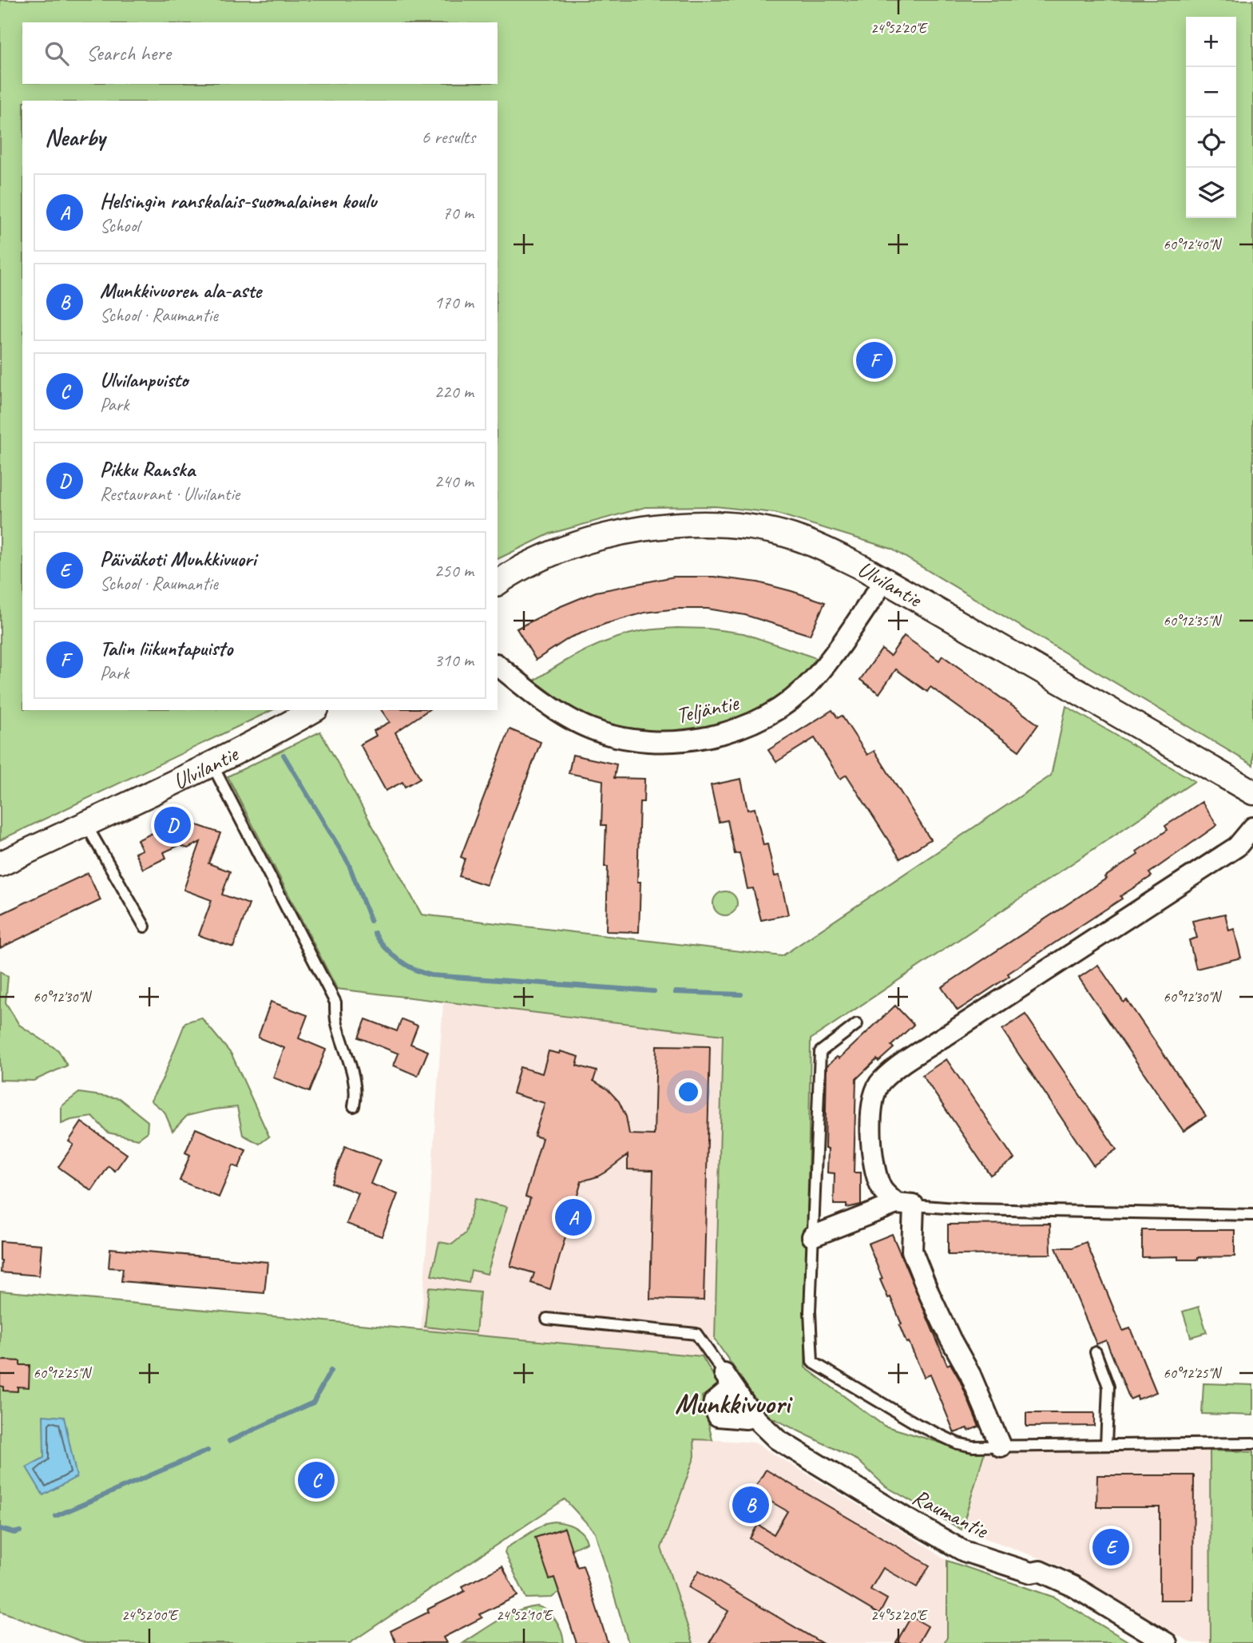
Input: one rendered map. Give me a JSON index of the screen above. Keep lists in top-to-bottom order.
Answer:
{
  "streets": {
    "street": ["Ulvilantie", "Teljäntie", "Raumantie"]
  },
  "crossings": [
    ["Ulvilantie", "Teljäntie"]
  ],
  "districts": ["Munkkivuori"],
  "page": {
    "map_buttons": ["+", "−"],
    "search": "Search here",
    "heading": ["Nearby", "6 results"],
    "list": [
      {
        "mark": "A",
        "name": "Helsingin ranskalais-suomalainen koulu",
        "note": "School",
        "value": "70 m"
      },
      {
        "mark": "B",
        "name": "Munkkivuoren ala-aste",
        "note": "School · Raumantie",
        "value": "170 m"
      },
      {
        "mark": "C",
        "name": "Ulvilanpuisto",
        "note": "Park",
        "value": "220 m"
      },
      {
        "mark": "D",
        "name": "Pikku Ranska",
        "note": "Restaurant · Ulvilantie",
        "value": "240 m"
      },
      {
        "mark": "E",
        "name": "Päiväkoti Munkkivuori",
        "note": "School · Raumantie",
        "value": "250 m"
      },
      {
        "mark": "F",
        "name": "Talin liikuntapuisto",
        "note": "Park",
        "value": "310 m"
      }
    ],
    "pins": [
      "F",
      "D",
      "A",
      "C",
      "B",
      "E"
    ]
  },
  "coordinates": [
    "24°52'20\"E",
    "60°12'40\"N",
    "60°12'35\"N",
    "60°12'30\"N",
    "60°12'25\"N",
    "24°52'00\"E",
    "24°52'10\"E"
  ]
}
